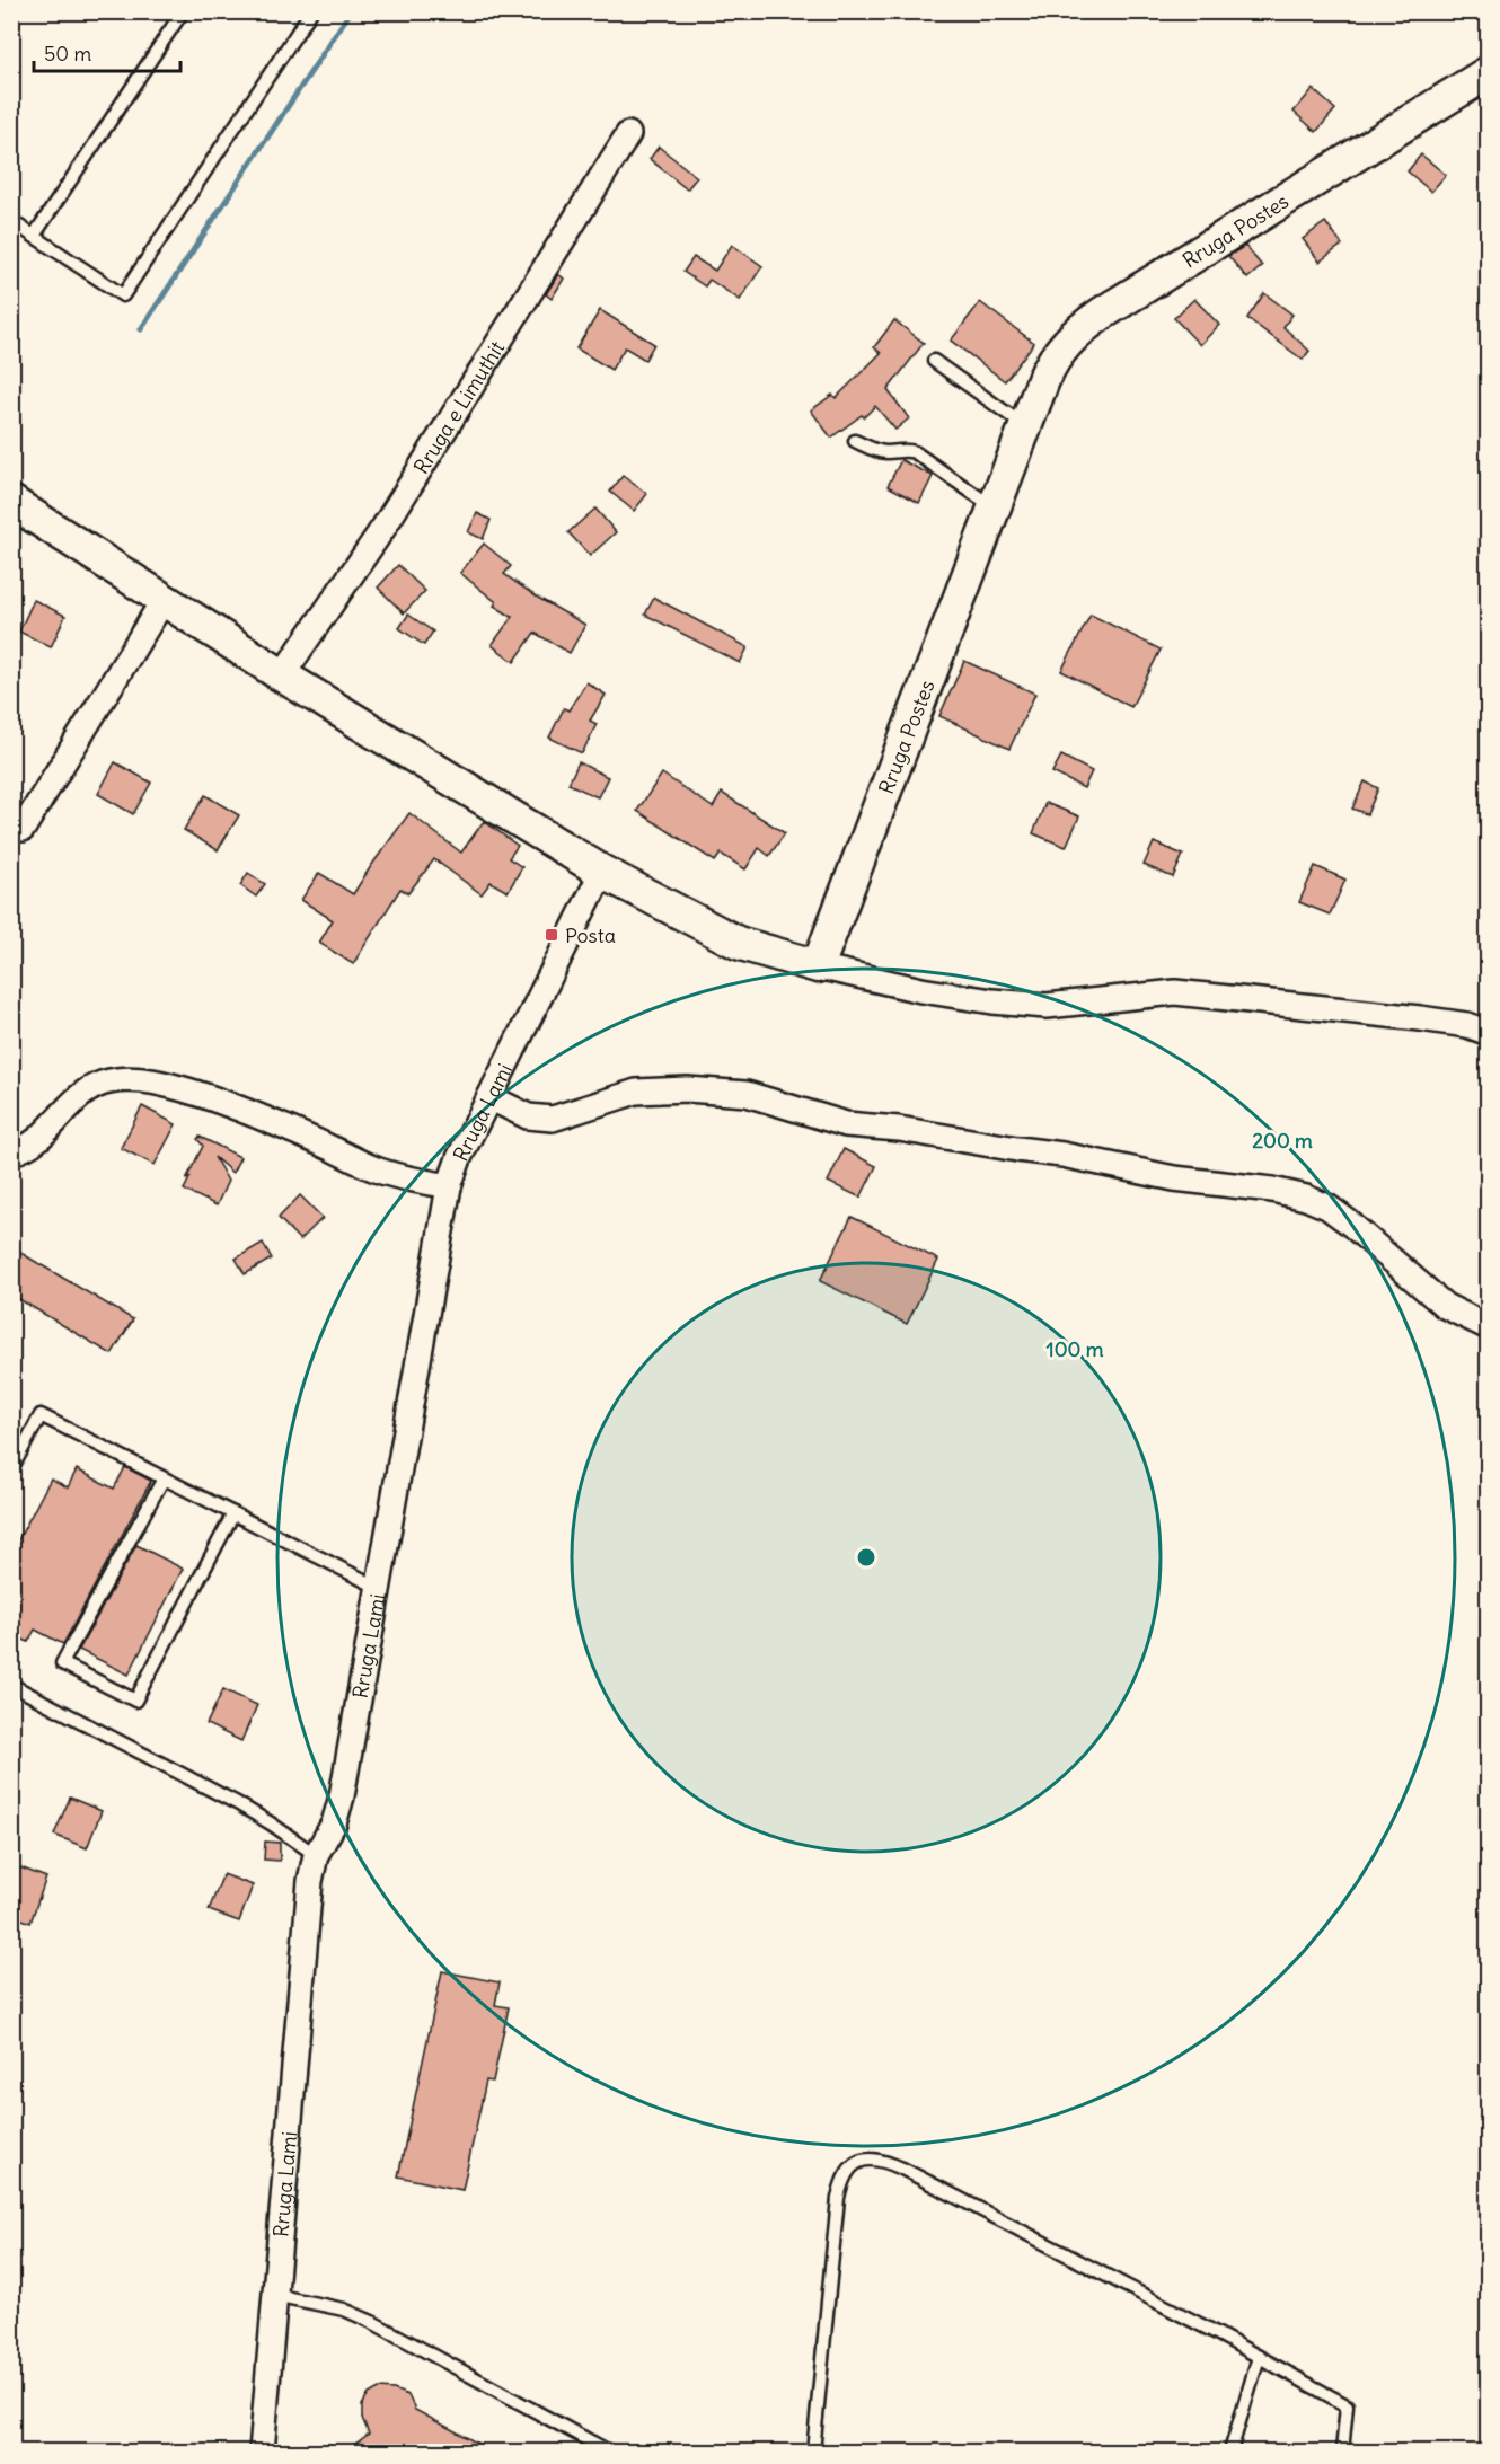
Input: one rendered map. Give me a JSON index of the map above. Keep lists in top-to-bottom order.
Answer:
{
  "streets": {
    "street": ["Rruga Postes", "Rruga e Limuthit", "Rruga Lami"]
  },
  "places": {
    "transit": ["Posta"]
  },
  "scale_bar": "50 m",
  "rings": ["200 m", "100 m"]
}
